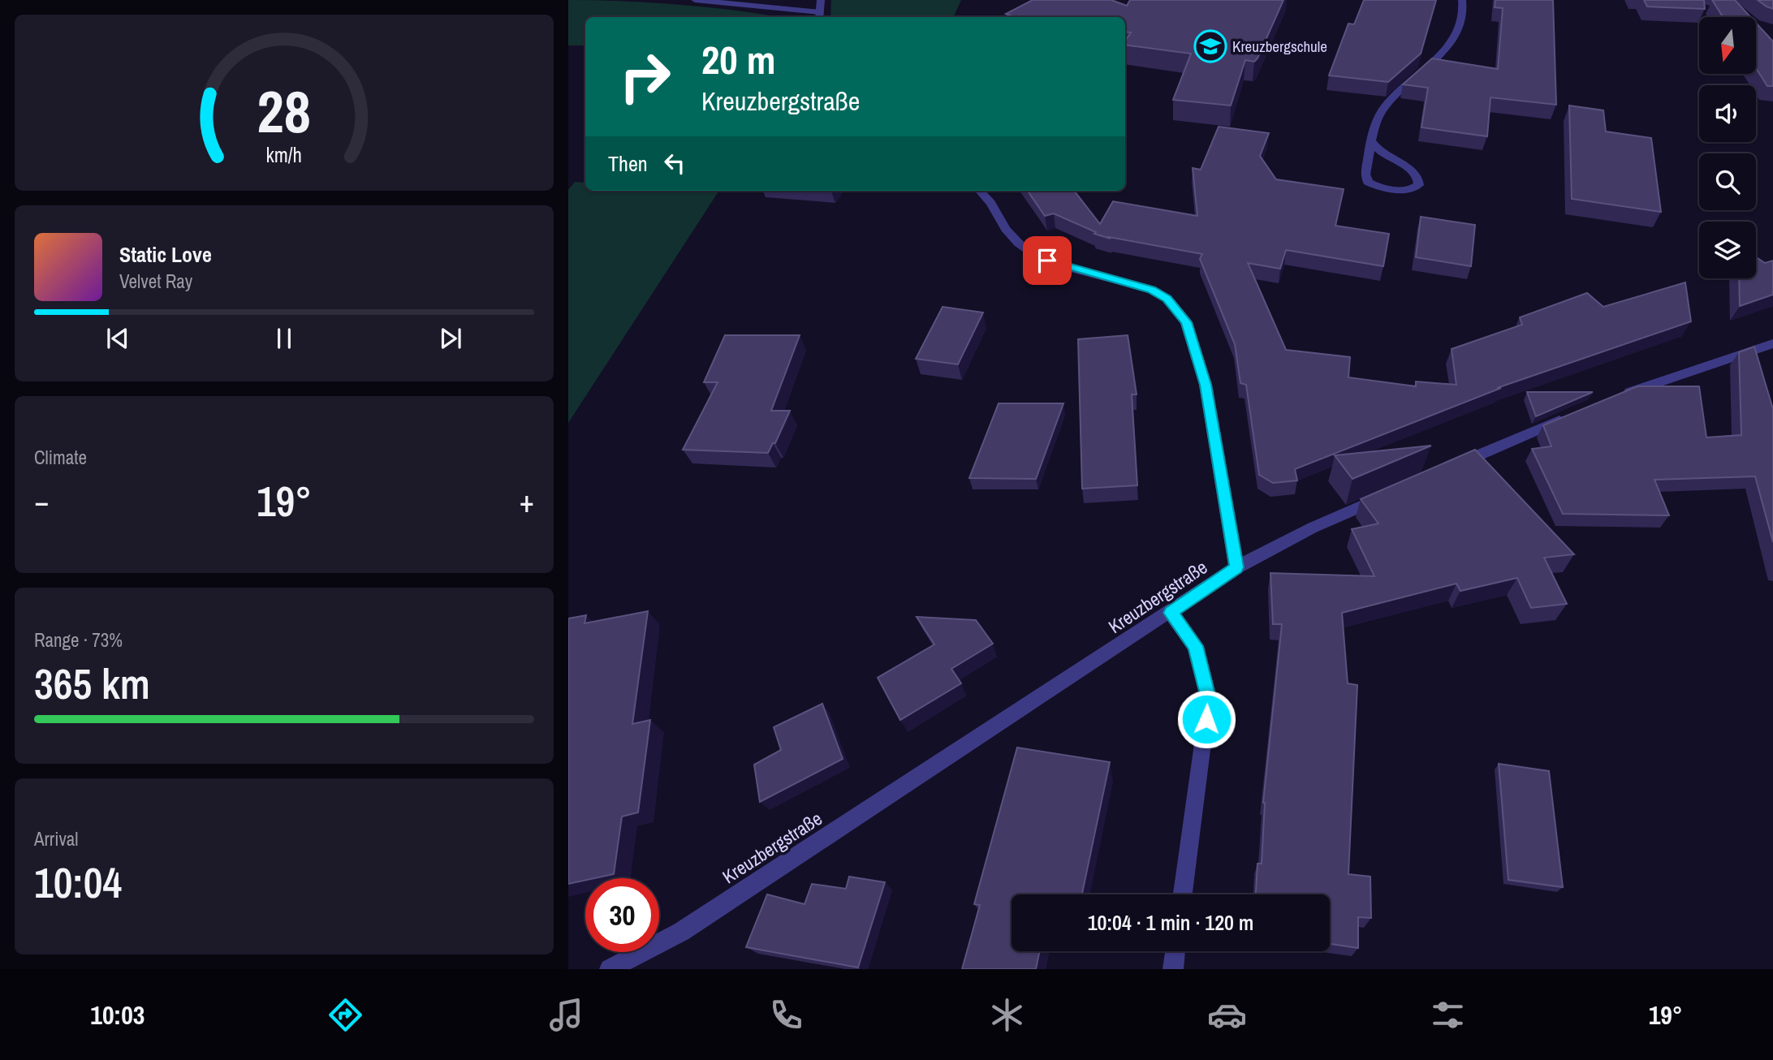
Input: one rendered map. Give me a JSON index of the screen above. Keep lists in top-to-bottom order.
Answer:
{
  "streets": {
    "street": ["Kreuzbergstraße"]
  },
  "places": {
    "school or university": ["Kreuzbergschule"]
  },
  "north": "bottom",
  "page": {
    "turn": ["20 m", "Kreuzbergstraße"],
    "then": "Then",
    "song": ["Static Love", "Velvet Ray"],
    "tile": [
      "Climate",
      ["Range · 73%", "365 km"],
      ["Arrival", "10:04"]
    ],
    "heat": ["−", "19°", "+"],
    "limit": "30",
    "trip": "10:04 · 1 min · 120 m",
    "tabs": ["10:03", "19°"],
    "gauge": ["28", "km/h"]
  }
}
